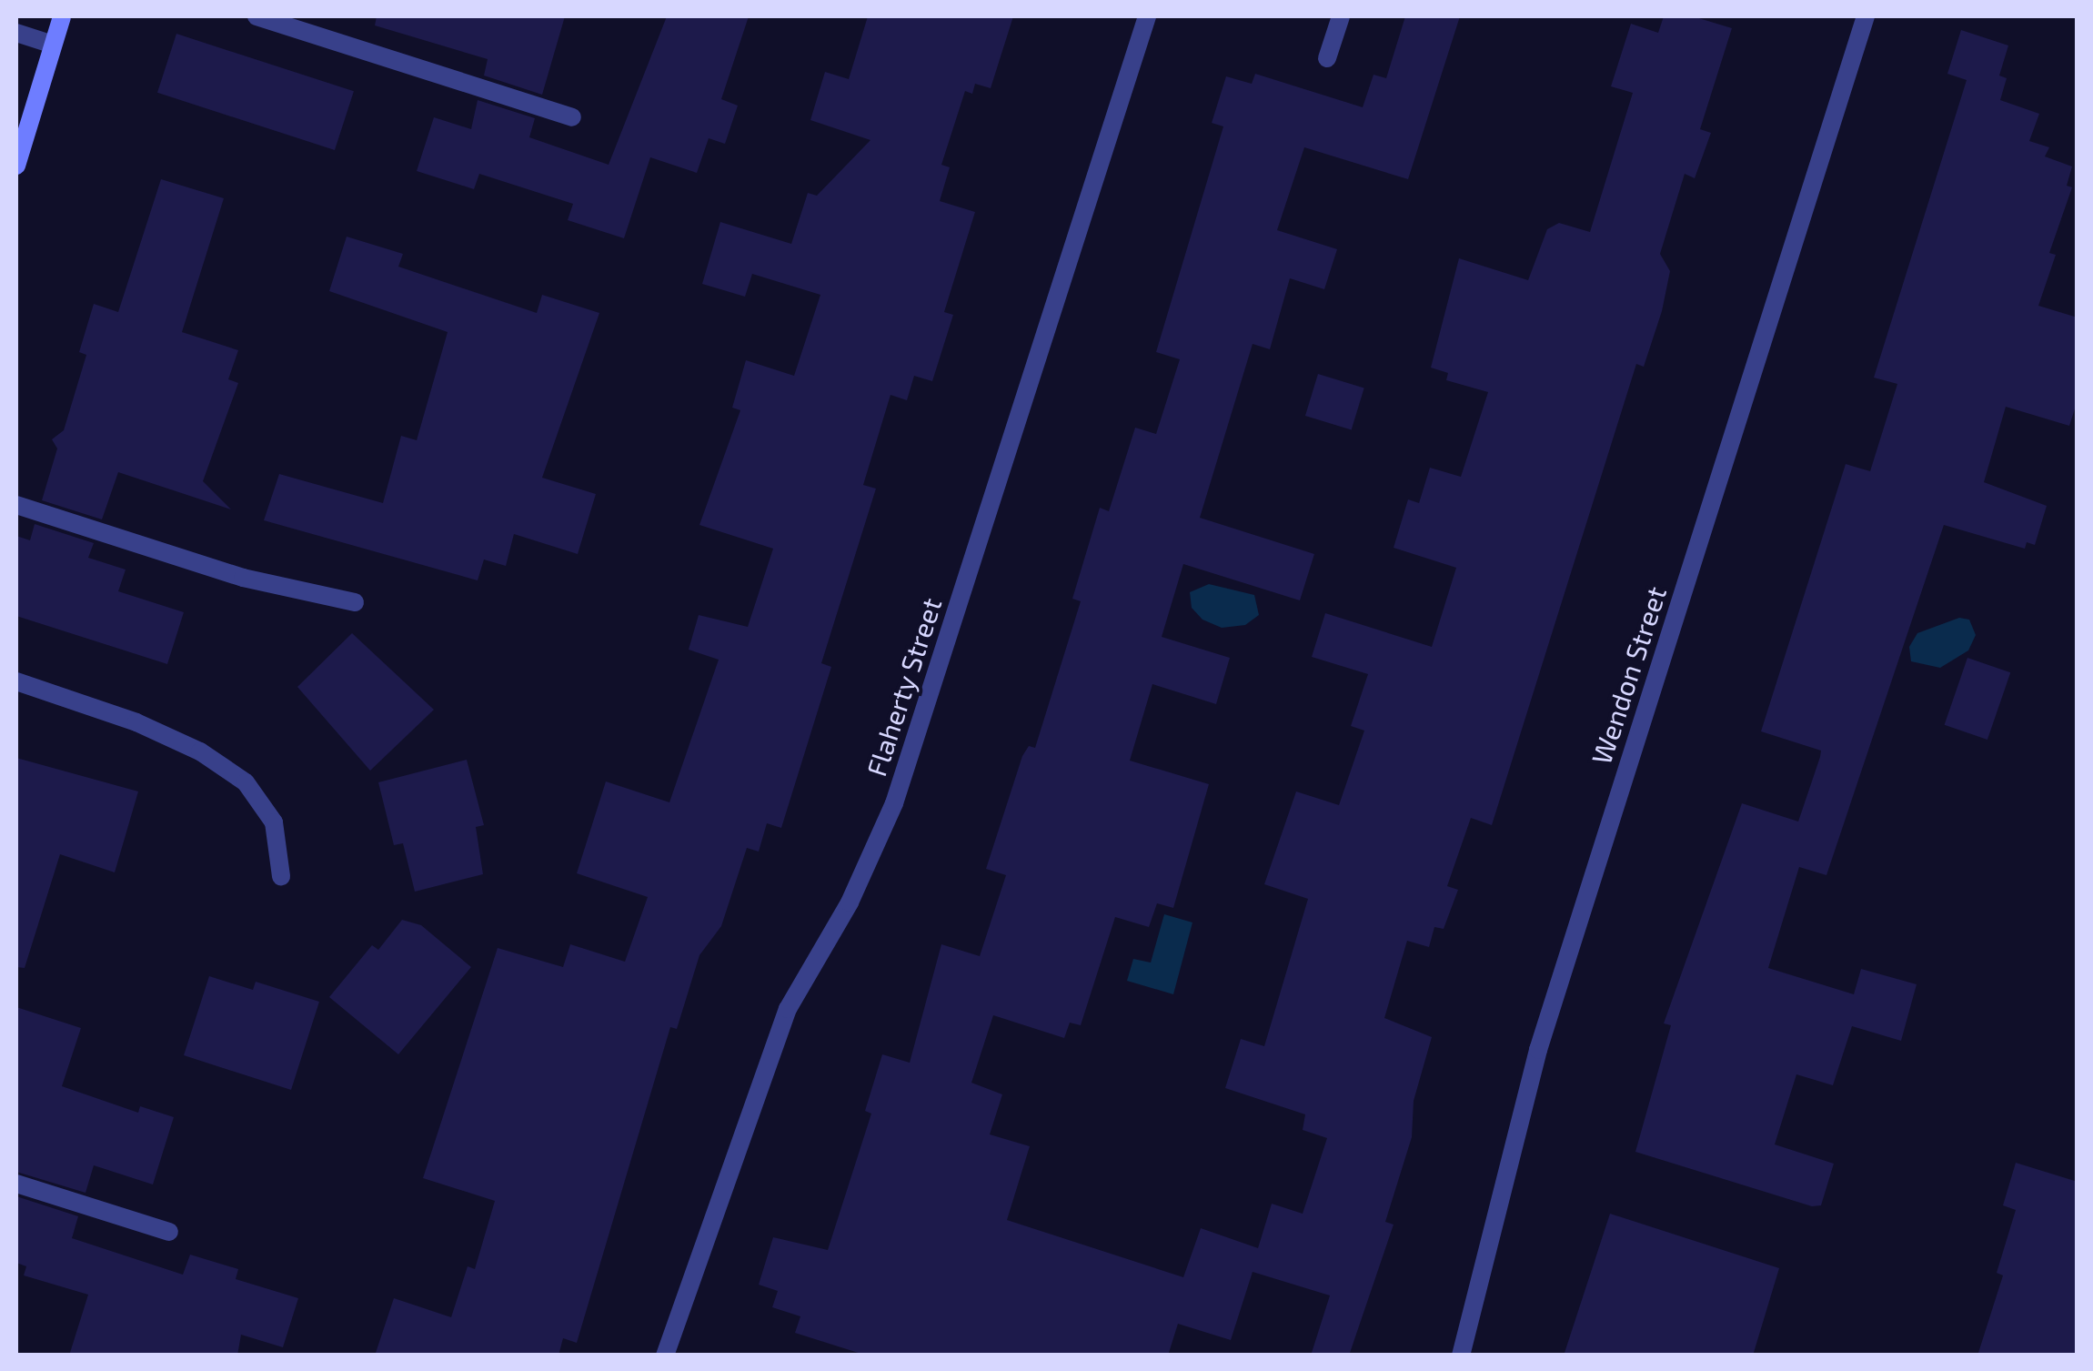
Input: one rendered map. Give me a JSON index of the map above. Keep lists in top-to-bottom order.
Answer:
{
  "streets": {
    "street": ["Wendon Street", "Flaherty Street"]
  }
}
